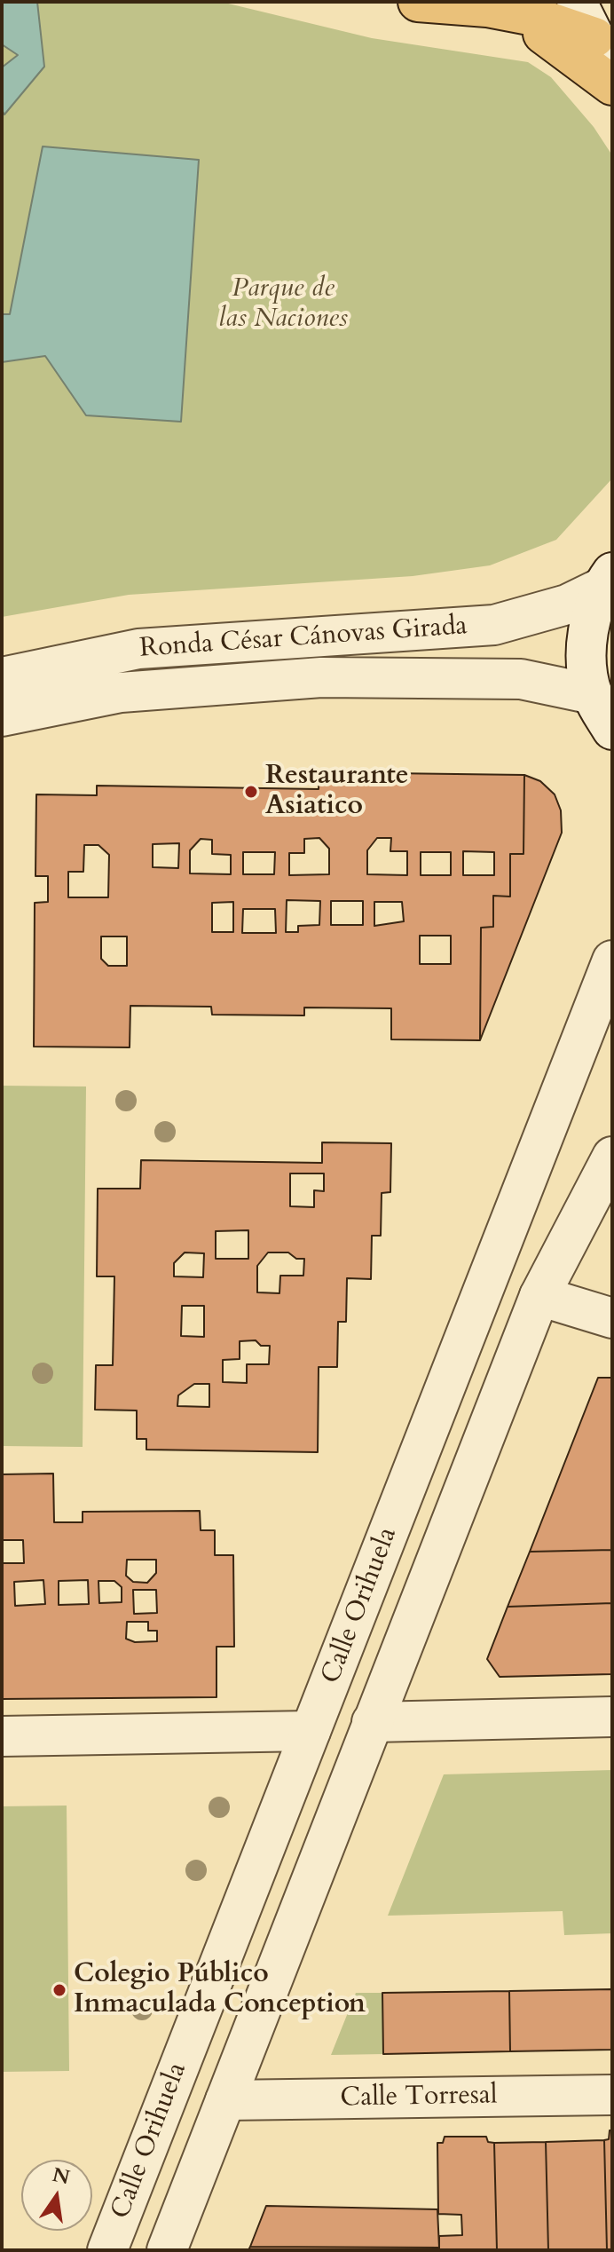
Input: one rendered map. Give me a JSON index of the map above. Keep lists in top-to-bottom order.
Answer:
{
  "streets": {
    "street": ["Ronda César Cánovas Girada", "Calle Orihuela", "Calle Torresal"]
  },
  "crossings": [
    ["Calle Orihuela", "Calle Torresal"]
  ],
  "parks": ["Parque de las Naciones"],
  "places": ["Restaurante Asiatico", "Colegio Público Inmaculada Conception"],
  "north": "top"
}
